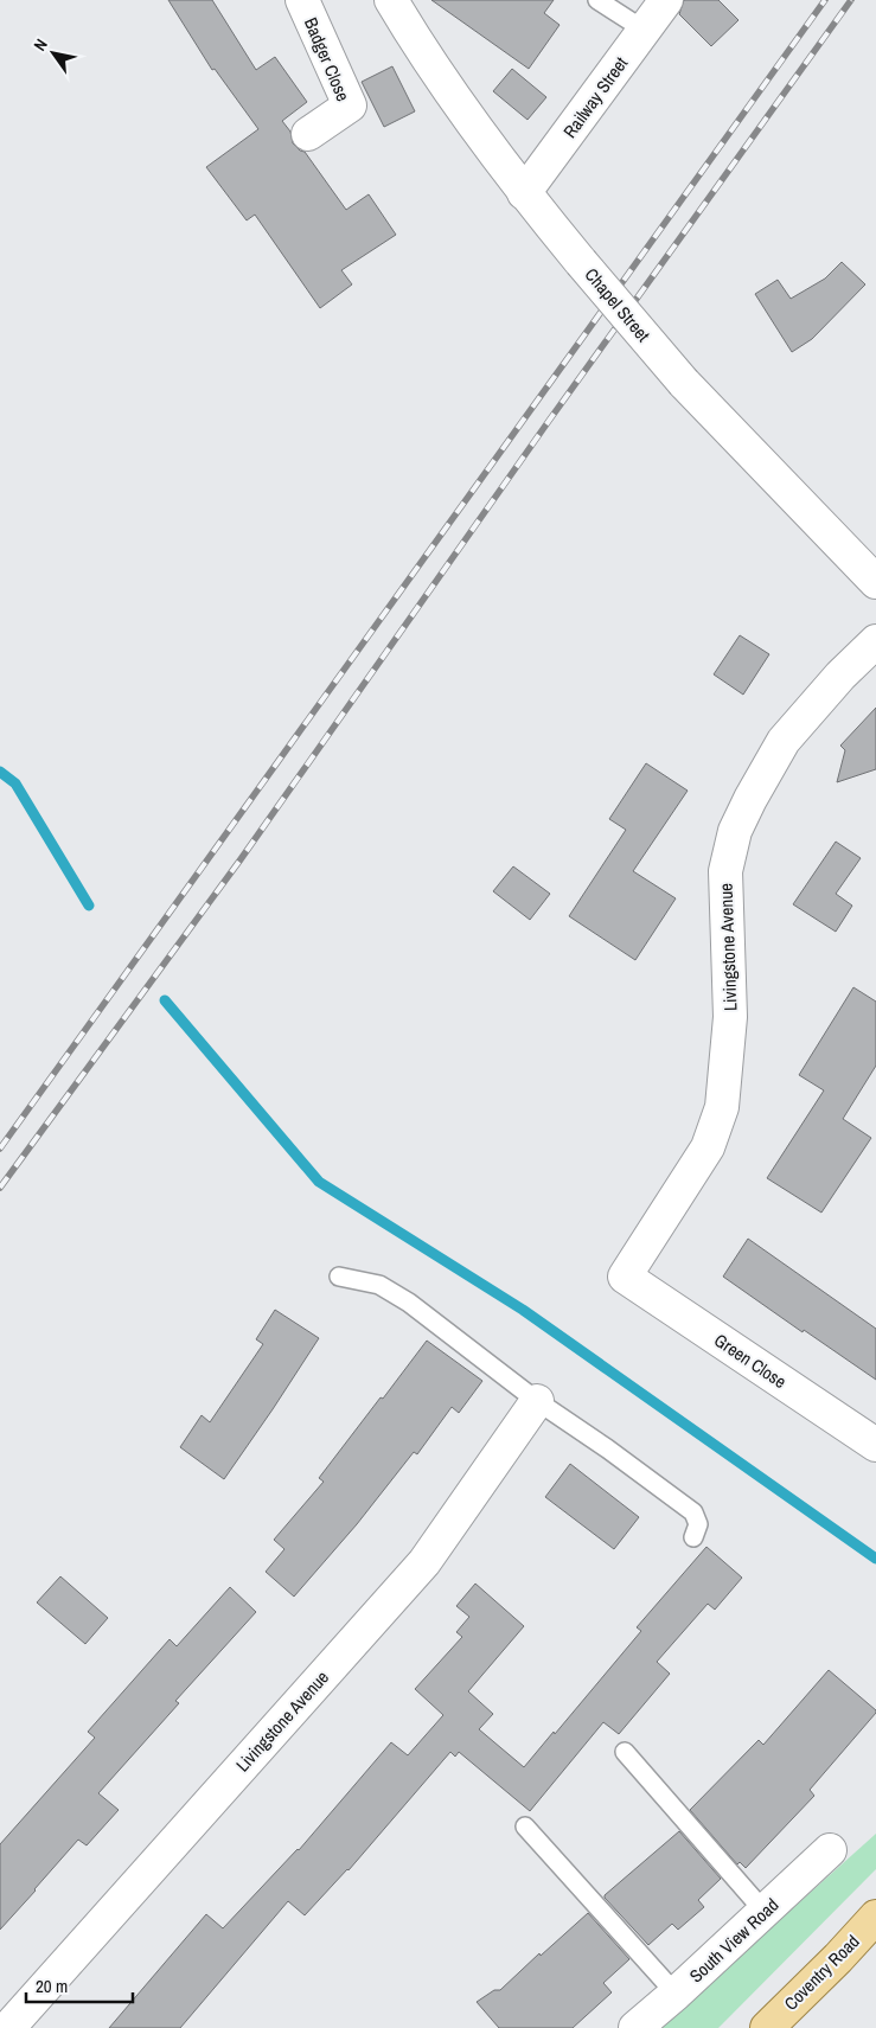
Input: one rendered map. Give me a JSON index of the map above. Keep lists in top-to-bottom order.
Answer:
{
  "streets": {
    "main road": ["Coventry Road"],
    "street": [
      "Badger Close",
      "Railway Street",
      "Chapel Street",
      "Livingstone Avenue",
      "Green Close",
      "South View Road"
    ]
  },
  "crossings": [
    ["Railway Street", "Chapel Street"],
    ["Livingstone Avenue", "Green Close"]
  ],
  "scale_bar": "20 m",
  "north": "top left"
}
